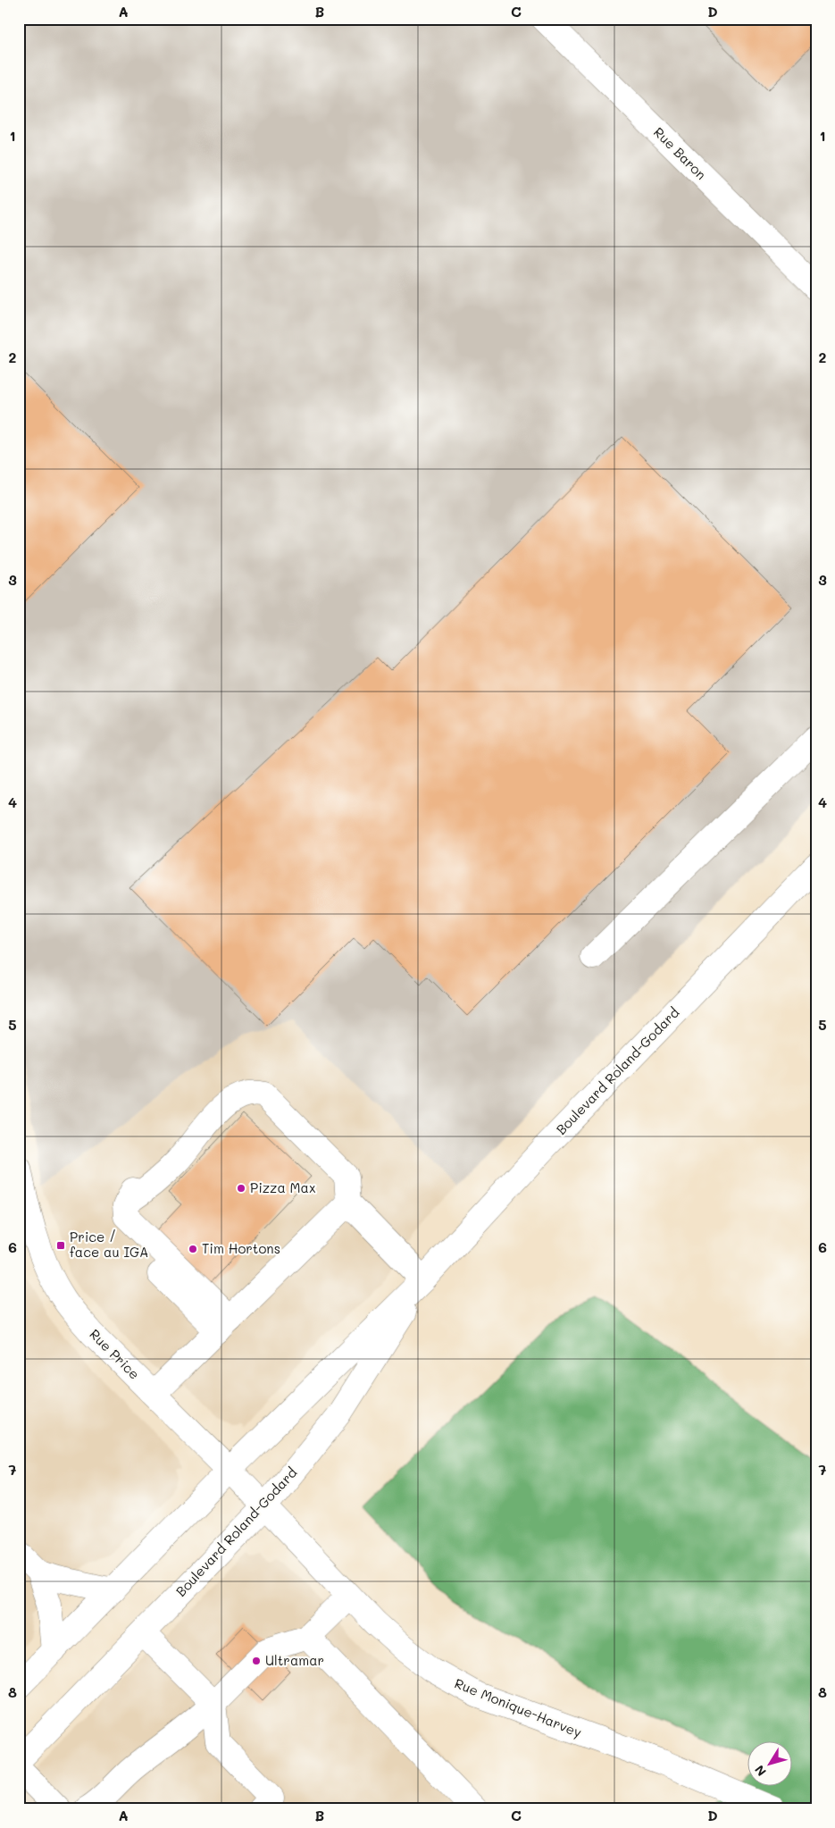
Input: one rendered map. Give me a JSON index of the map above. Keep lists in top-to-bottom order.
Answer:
{
  "streets": {
    "street": [
      "Rue Baron",
      "Boulevard Roland-Godard",
      "Rue Price",
      "Rue Monique-Harvey"
    ]
  },
  "crossings": [
    ["Boulevard Roland-Godard", "Rue Price"],
    ["Boulevard Roland-Godard", "Rue Monique-Harvey"],
    ["Rue Price", "Rue Monique-Harvey"]
  ],
  "places": {
    "other": ["Pizza Max", "Tim Hortons", "Ultramar"],
    "transit": ["Price / face au IGA"]
  },
  "north": "bottom left",
  "grid": {
    "columns": [
      "A",
      "B",
      "C",
      "D"
    ],
    "rows": [
      "1",
      "2",
      "3",
      "4",
      "5",
      "6",
      "7",
      "8"
    ]
  }
}
